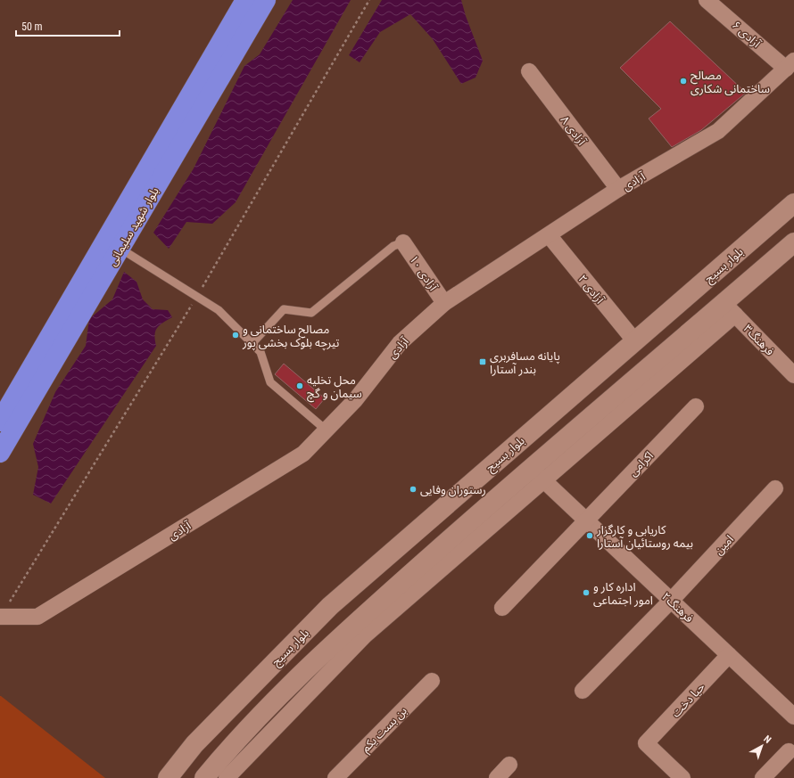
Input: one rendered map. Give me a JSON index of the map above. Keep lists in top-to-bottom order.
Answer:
{
  "streets": {
    "highway": ["بلوار شهید سلیمانی"],
    "main road": ["بلوار بسیج"],
    "street": [
      "آزادی ۶",
      "آزادی ۸",
      "آزادی",
      "آزادی ۱۰",
      "آزادی ۲",
      "فرهنگ۳",
      "اکرامی",
      "امین",
      "فرهنگ۲",
      "حیا دخت",
      "بن بست یکم"
    ]
  },
  "crossings": [
    ["آزادی ۶", "آزادی"],
    ["آزادی ۸", "آزادی"],
    ["آزادی", "آزادی ۱۰"],
    ["آزادی", "آزادی ۲"],
    ["بلوار بسیج", "آزادی ۲"],
    ["اکرامی", "فرهنگ۲"],
    ["امین", "فرهنگ۲"],
    ["فرهنگ۲", "حیا دخت"]
  ],
  "places": {
    "other": [
      "مصالح ساختمانی شکاری",
      "مصالح ساختمانی و تیرچه بلوک بخشی پور",
      "محل تخلیه سیمان و گچ",
      "رستوران وفایی",
      "کاریابی و کارگزار بیمه روستائیان آستارا",
      "اداره کار و امور اجتماعی"
    ],
    "transit": ["پایانه مسافربری بندر آستارا"]
  },
  "scale_bar": "50 m",
  "north": "top right"
}
